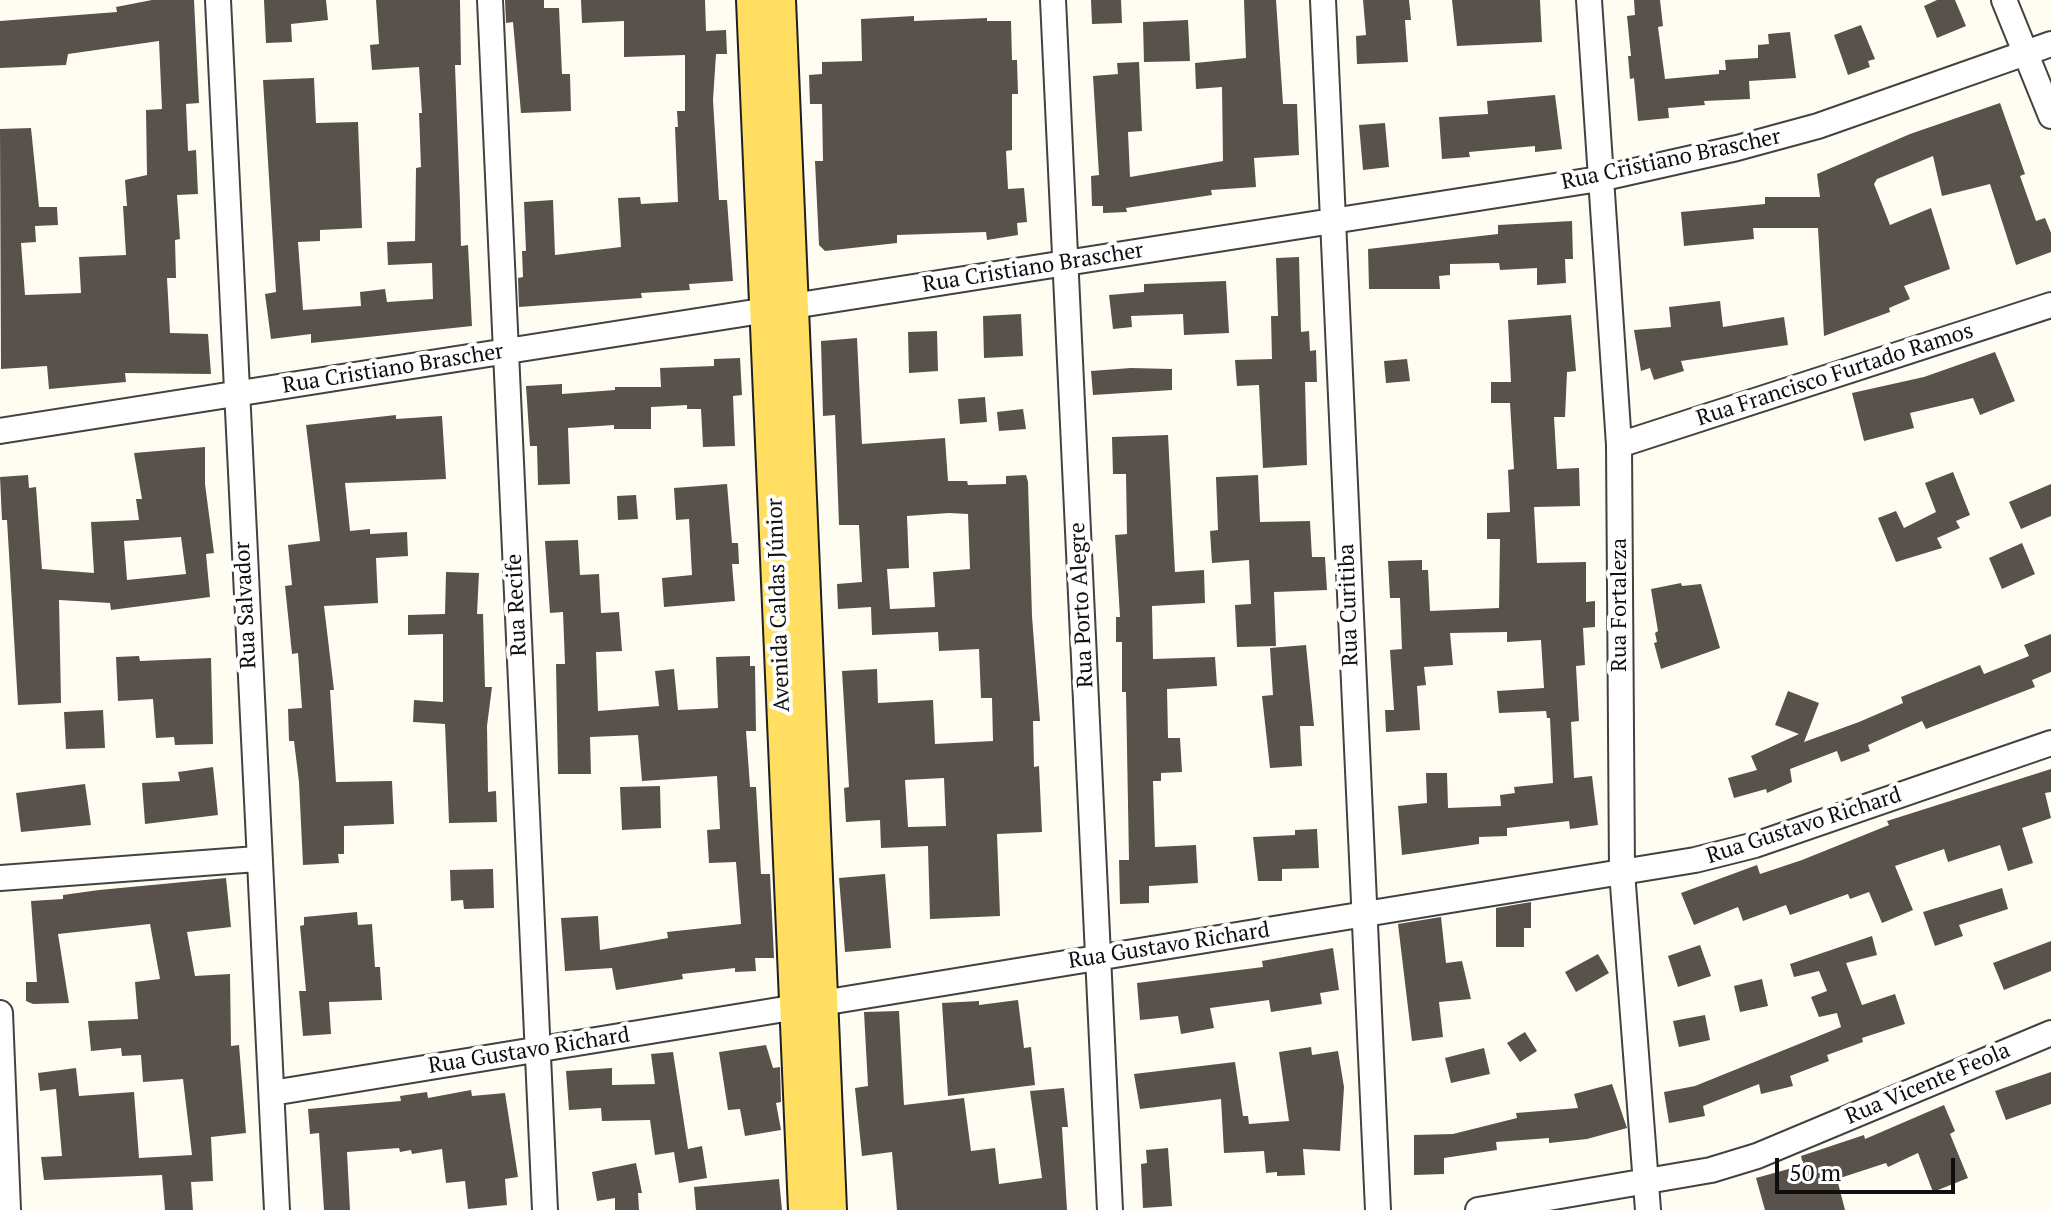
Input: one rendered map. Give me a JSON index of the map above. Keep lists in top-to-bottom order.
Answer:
{
  "streets": {
    "main road": ["Avenida Caldas Júnior"],
    "street": [
      "Rua Cristiano Brascher",
      "Rua Francisco Furtado Ramos",
      "Rua Salvador",
      "Rua Recife",
      "Rua Porto Alegre",
      "Rua Curitiba",
      "Rua Fortaleza",
      "Rua Gustavo Richard",
      "Rua Vicente Feola"
    ]
  },
  "crossings": [
    ["Rua Cristiano Brascher", "Rua Salvador"],
    ["Rua Cristiano Brascher", "Rua Recife"],
    ["Rua Cristiano Brascher", "Avenida Caldas Júnior"],
    ["Rua Cristiano Brascher", "Rua Porto Alegre"],
    ["Rua Cristiano Brascher", "Rua Curitiba"],
    ["Rua Cristiano Brascher", "Rua Fortaleza"],
    ["Rua Francisco Furtado Ramos", "Rua Fortaleza"],
    ["Rua Salvador", "Rua Gustavo Richard"],
    ["Rua Recife", "Rua Gustavo Richard"],
    ["Avenida Caldas Júnior", "Rua Gustavo Richard"],
    ["Rua Porto Alegre", "Rua Gustavo Richard"],
    ["Rua Curitiba", "Rua Gustavo Richard"],
    ["Rua Fortaleza", "Rua Gustavo Richard"],
    ["Rua Fortaleza", "Rua Vicente Feola"]
  ],
  "scale_bar": "50 m"
}
